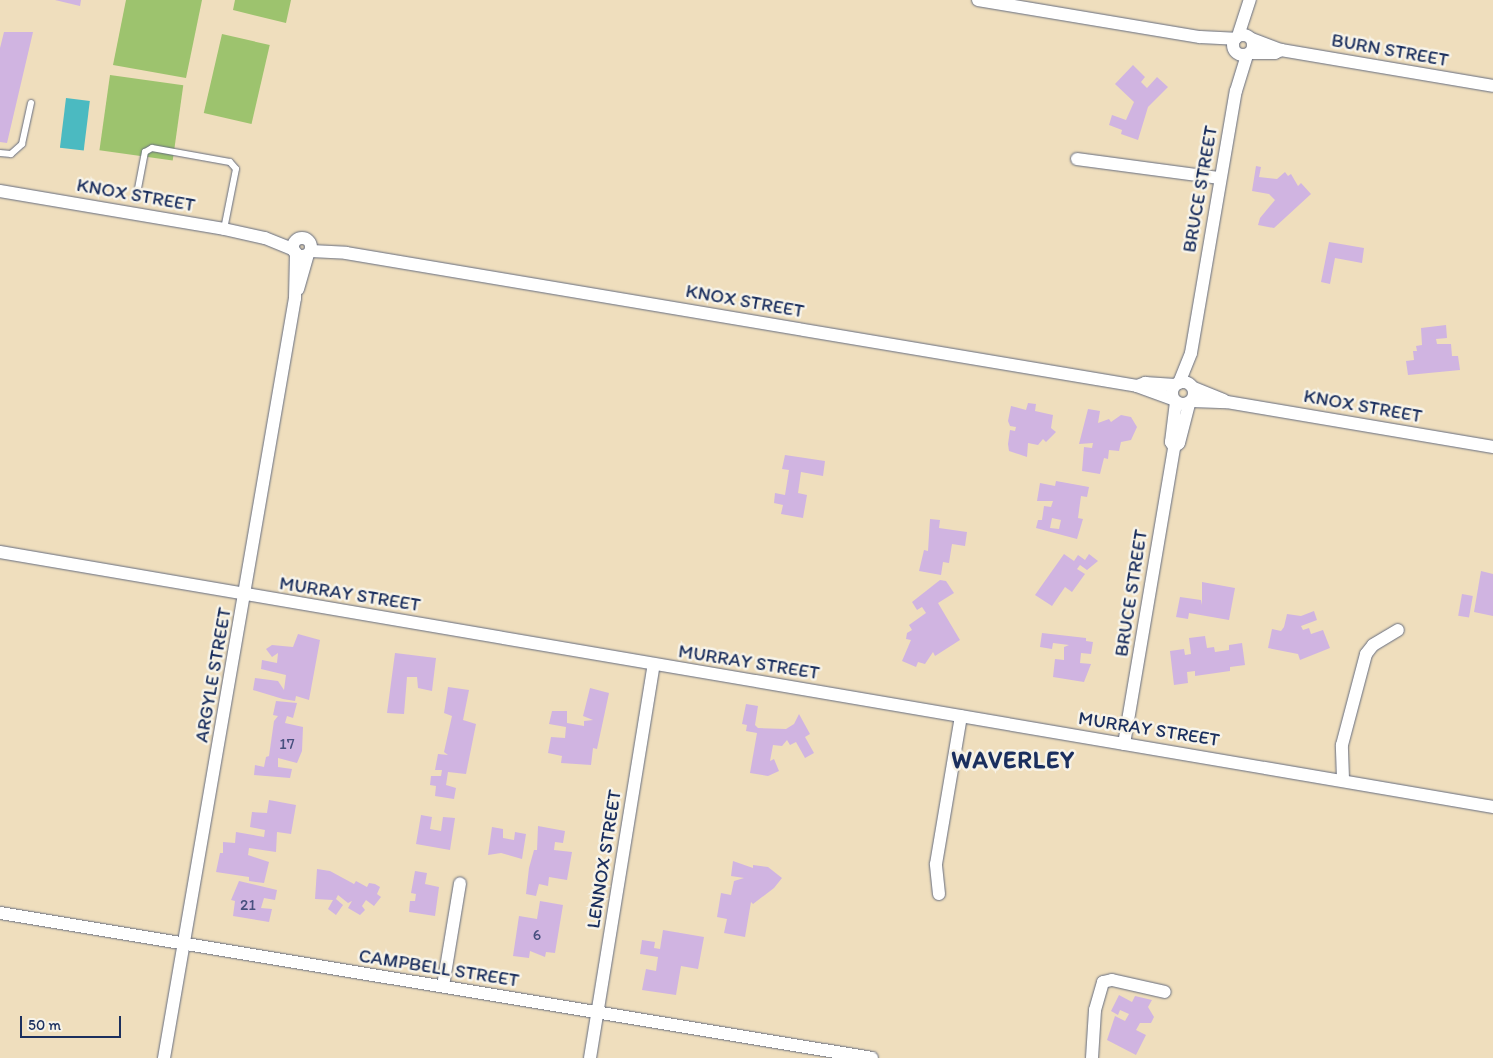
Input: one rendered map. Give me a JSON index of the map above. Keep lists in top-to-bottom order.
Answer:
{
  "streets": {
    "street": [
      "BURN STREET",
      "BRUCE STREET",
      "KNOX STREET",
      "MURRAY STREET",
      "ARGYLE STREET",
      "LENNOX STREET",
      "CAMPBELL STREET"
    ]
  },
  "crossings": [
    ["BURN STREET", "BRUCE STREET"],
    ["BRUCE STREET", "KNOX STREET"],
    ["BRUCE STREET", "MURRAY STREET"],
    ["KNOX STREET", "ARGYLE STREET"],
    ["MURRAY STREET", "ARGYLE STREET"],
    ["MURRAY STREET", "LENNOX STREET"],
    ["ARGYLE STREET", "CAMPBELL STREET"],
    ["LENNOX STREET", "CAMPBELL STREET"]
  ],
  "districts": ["WAVERLEY"],
  "house_numbers": ["17", "21", "6"],
  "scale_bar": "50 m"
}
